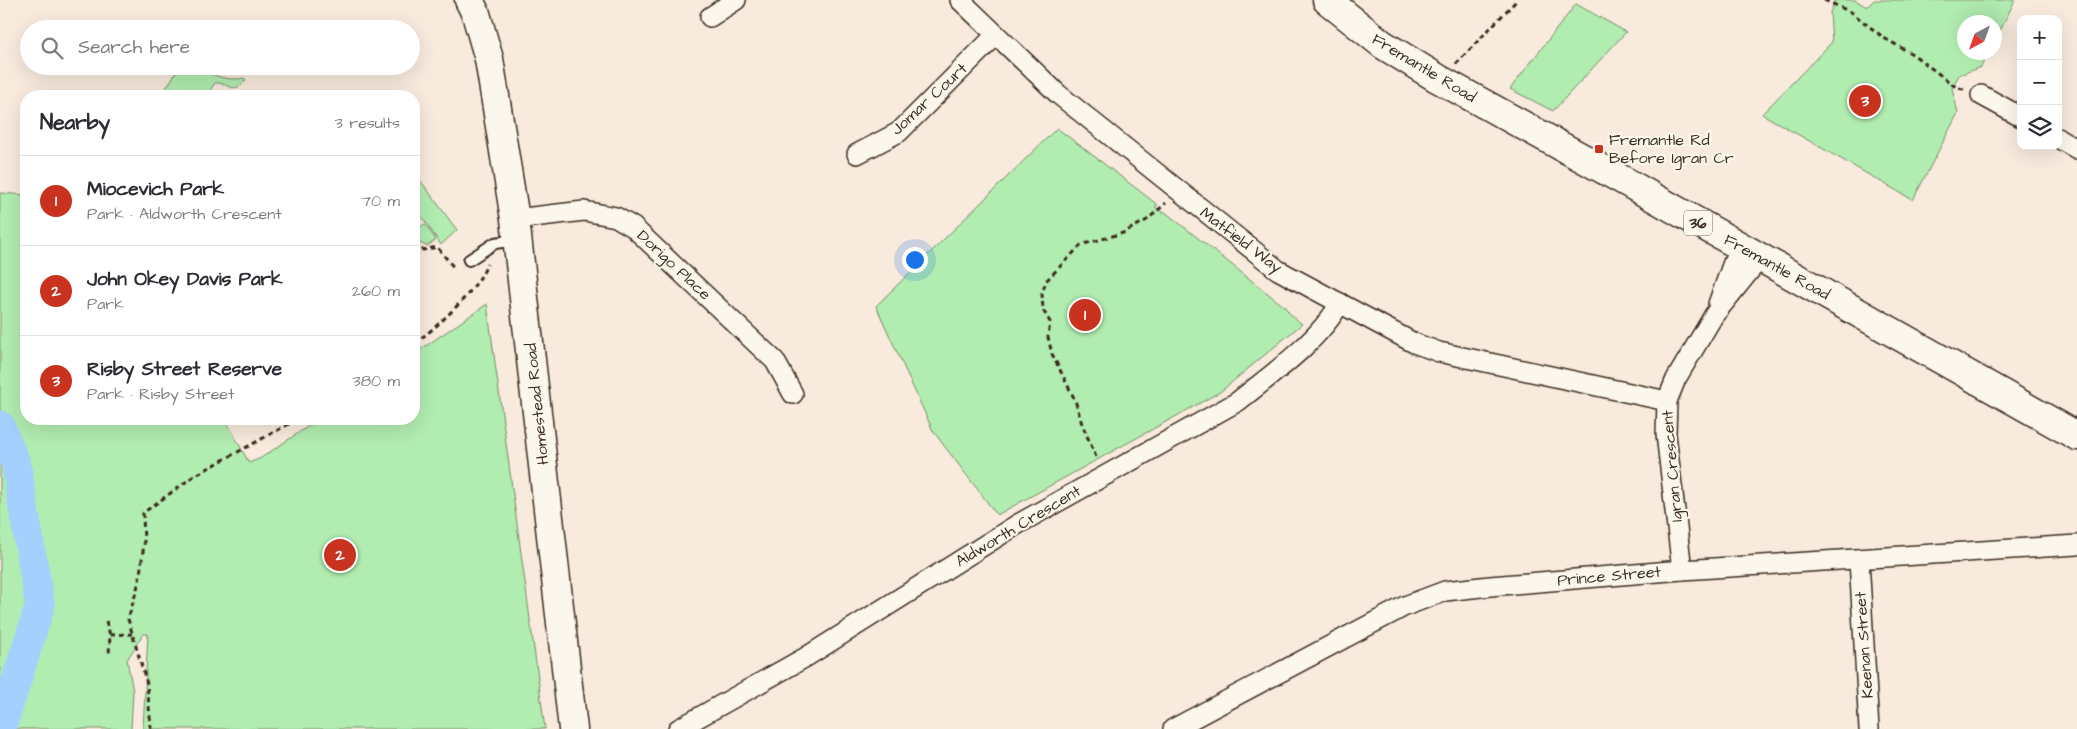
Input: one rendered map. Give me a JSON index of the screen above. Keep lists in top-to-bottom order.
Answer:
{
  "streets": {
    "main road": ["Fremantle Road", "36", "Homestead Road"],
    "street": [
      "Jomar Court",
      "Matfield Way",
      "Dorigo Place",
      "Igran Crescent",
      "Aldworth Crescent",
      "Prince Street",
      "Keenan Street"
    ]
  },
  "crossings": [
    ["Fremantle Road", "Igran Crescent"],
    ["Jomar Court", "Matfield Way"],
    ["Matfield Way", "Igran Crescent"],
    ["Matfield Way", "Aldworth Crescent"],
    ["Dorigo Place", "Homestead Road"],
    ["Igran Crescent", "Prince Street"],
    ["Prince Street", "Keenan Street"]
  ],
  "places": {
    "transit": ["Fremantle Rd Before Igran Cr"]
  },
  "north": "bottom left",
  "page": {
    "map_buttons": ["+", "−"],
    "search": "Search here",
    "pins": ["3", "1", "2"],
    "heading": ["Nearby", "3 results"],
    "list": [
      {
        "mark": "1",
        "name": "Miocevich Park",
        "note": "Park · Aldworth Crescent",
        "value": "70 m"
      },
      {
        "mark": "2",
        "name": "John Okey Davis Park",
        "note": "Park",
        "value": "260 m"
      },
      {
        "mark": "3",
        "name": "Risby Street Reserve",
        "note": "Park · Risby Street",
        "value": "380 m"
      }
    ]
  }
}
